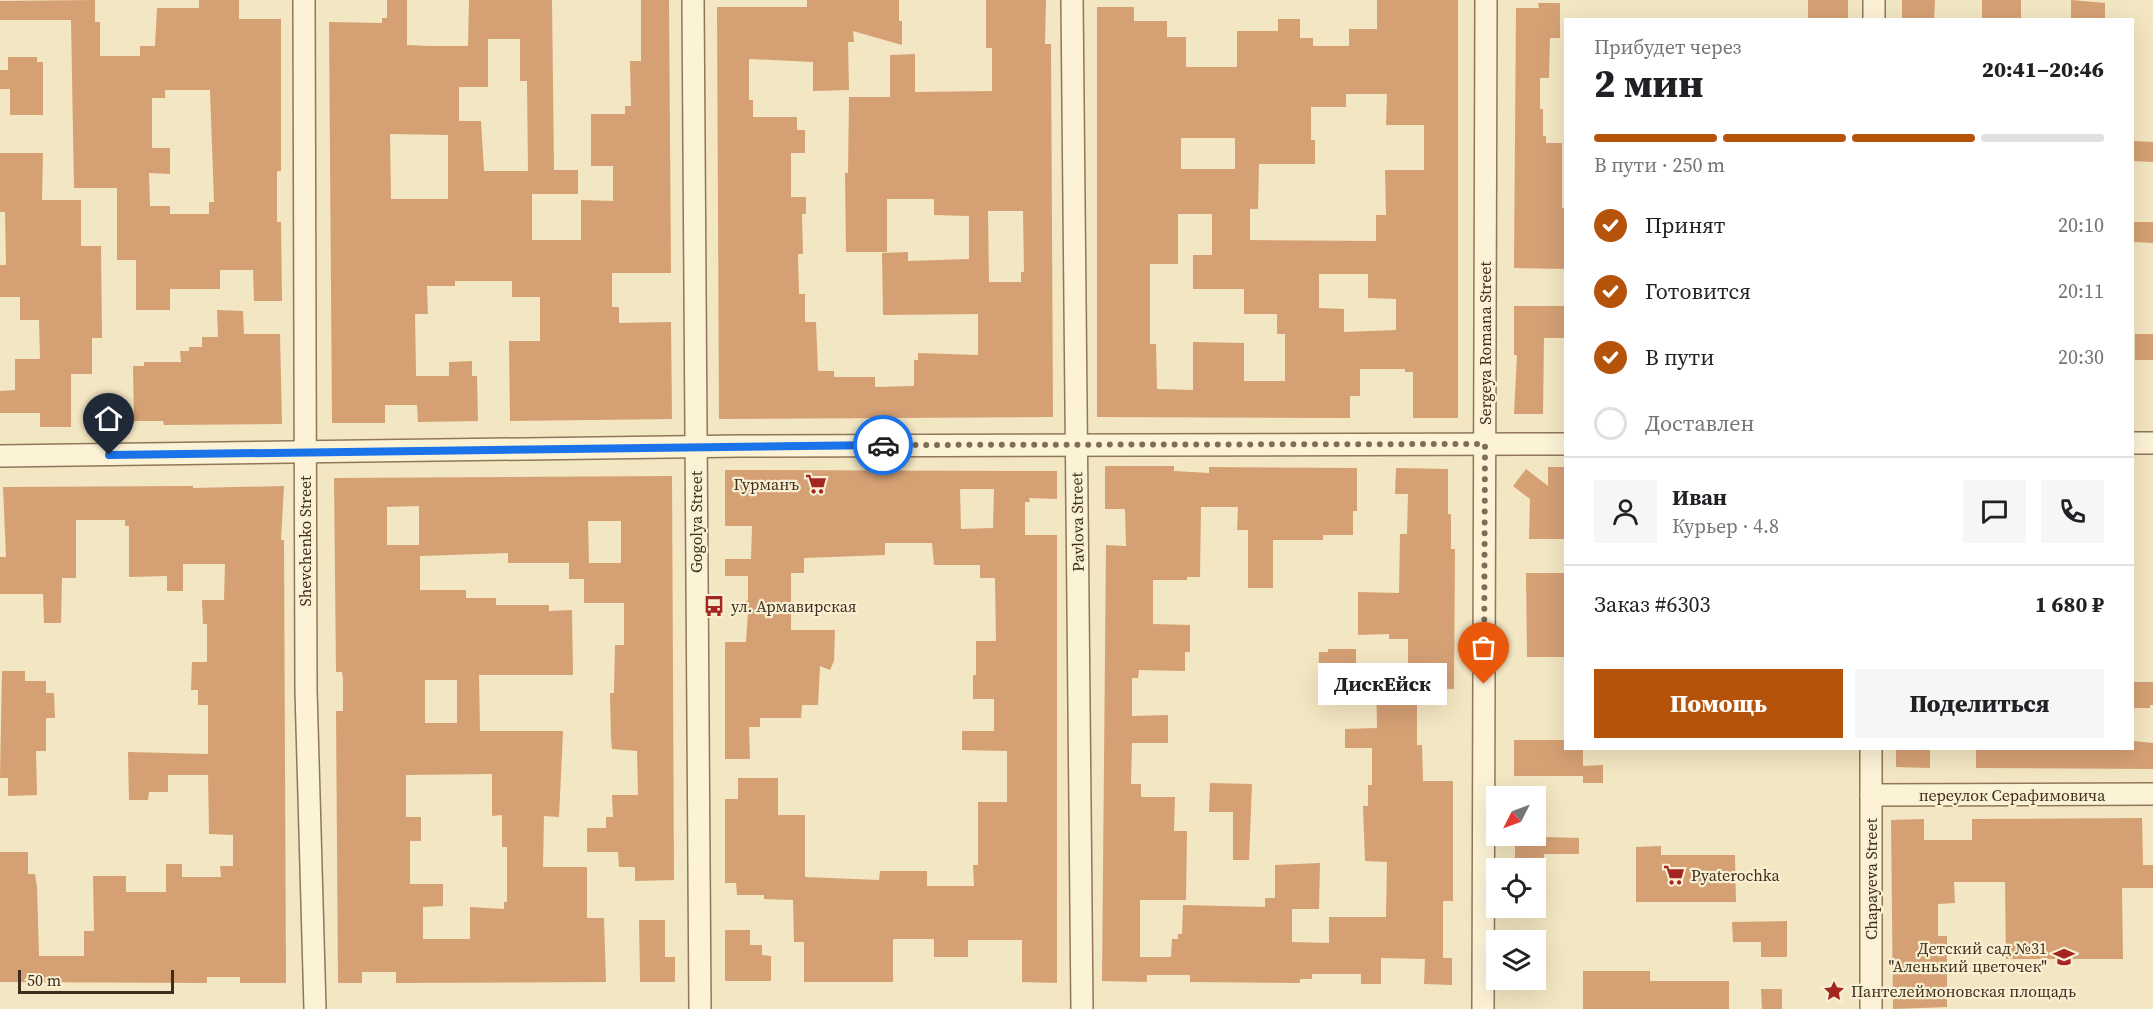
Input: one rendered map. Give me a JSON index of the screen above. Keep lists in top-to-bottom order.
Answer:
{
  "streets": {
    "street": [
      "Sergeya Romana Street",
      "Gogolya Street",
      "Pavlova Street",
      "Shevchenko Street",
      "переулок Серафимовича",
      "Chapayeva Street"
    ]
  },
  "crossings": [
    ["переулок Серафимовича", "Chapayeva Street"]
  ],
  "places": {
    "supermarket": ["Гурманъ", "Pyaterochka"],
    "bus stop": ["ул. Армавирская"],
    "other": ["ДискЕйск"],
    "school or university": ["Детский сад №31 \"Аленький цветочек\""],
    "place": ["Пантелеймоновская площадь"]
  },
  "scale_bar": "50 m",
  "north": "bottom left",
  "page": {
    "heading": ["2 мин", "Прибудет через", "20:41–20:46"],
    "panel": [
      "Иван",
      "Курьер · 4.8",
      "Заказ #6303",
      "1 680 ₽"
    ],
    "bar": "В пути · 250 m",
    "list": [
      ["Принят", "20:10"],
      ["Готовится", "20:11"],
      ["В пути", "20:30"],
      "Доставлен"
    ],
    "buttons": ["Помощь", "Поделиться"],
    "bubble": "ДискЕйск",
    "scale": "50 m"
  }
}
